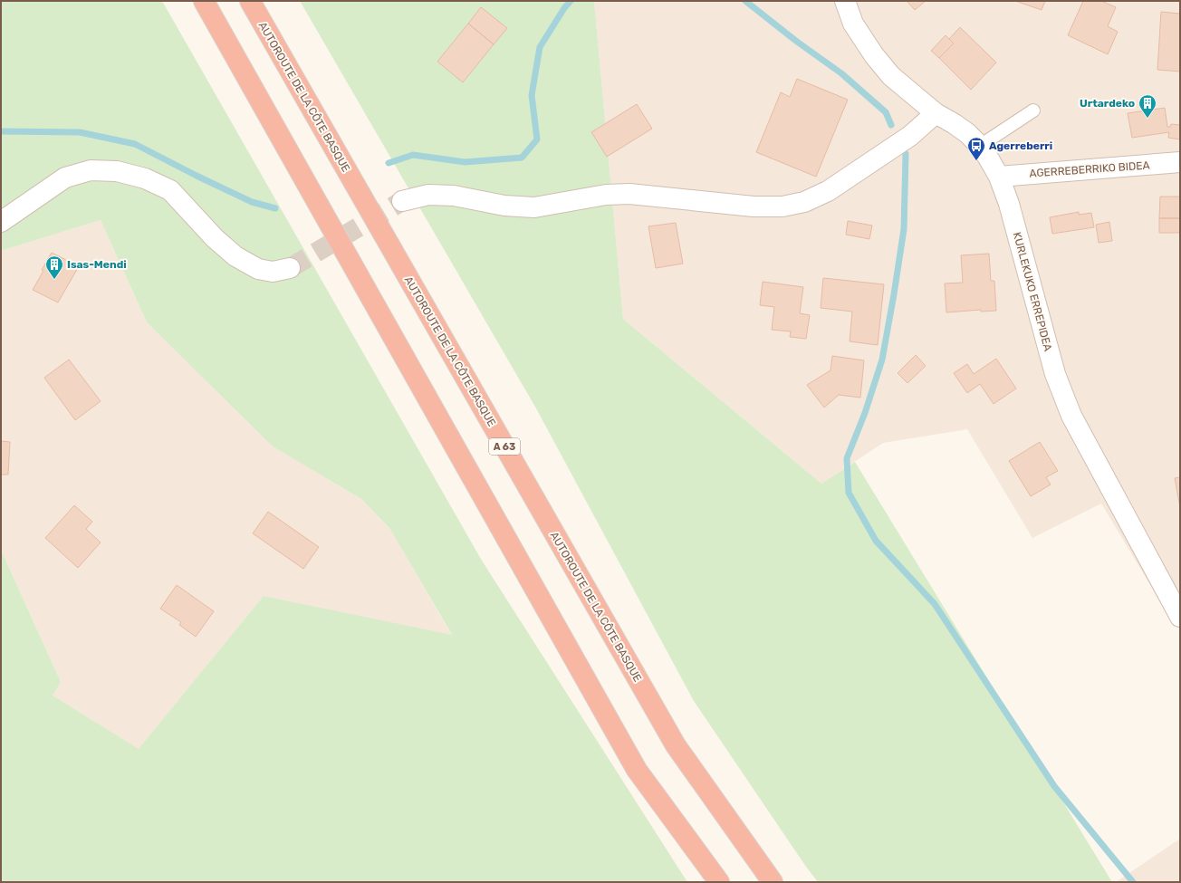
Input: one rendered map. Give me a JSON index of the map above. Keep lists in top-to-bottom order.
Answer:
{
  "streets": {
    "highway": ["AUTOROUTE DE LA CÔTE BASQUE", "A 63"],
    "street": ["AGERREBERRIKO BIDEA", "KURLEKUKO ERREPIDEA"]
  },
  "crossings": [
    ["AGERREBERRIKO BIDEA", "KURLEKUKO ERREPIDEA"]
  ],
  "places": {
    "building": ["Urtardeko", "Isas-Mendi"],
    "bus stop": ["Agerreberri"]
  }
}
